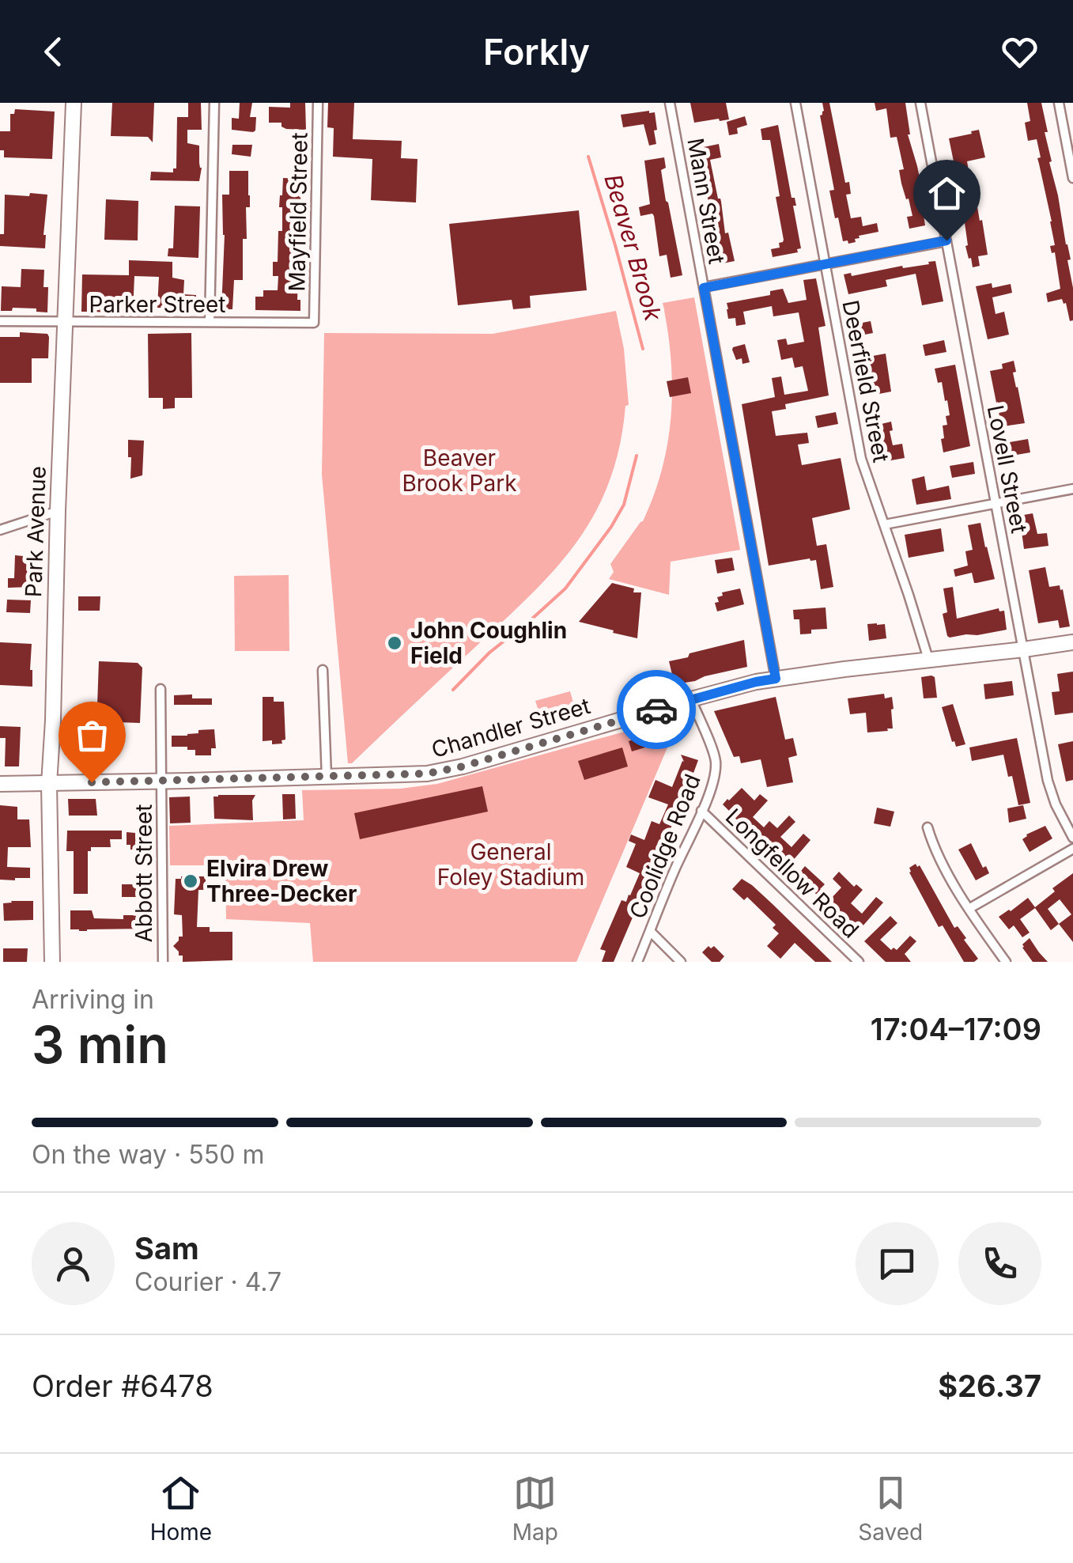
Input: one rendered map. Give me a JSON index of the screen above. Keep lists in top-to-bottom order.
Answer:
{
  "streets": {
    "main road": ["Park Avenue", "Chandler Street"],
    "street": [
      "Mann Street",
      "Mayfield Street",
      "Parker Street",
      "Deerfield Street",
      "Lovell Street",
      "Coolidge Road",
      "Abbott Street",
      "Longfellow Road"
    ]
  },
  "crossings": [
    ["Mann Street", "Chandler Street"],
    ["Mayfield Street", "Parker Street"],
    ["Parker Street", "Park Avenue"],
    ["Deerfield Street", "Chandler Street"],
    ["Lovell Street", "Chandler Street"],
    ["Park Avenue", "Chandler Street"],
    ["Chandler Street", "Coolidge Road"],
    ["Chandler Street", "Abbott Street"],
    ["Coolidge Road", "Longfellow Road"]
  ],
  "water": ["Beaver Brook"],
  "parks": ["Beaver Brook Park", "General Foley Stadium"],
  "places": ["John Coughlin Field", "Elvira Drew Three-Decker"],
  "page": {
    "header": "Forkly",
    "heading": ["3 min", "Arriving in", "17:04–17:09"],
    "panel": [
      "Sam",
      "Courier · 4.7",
      "Order #6478",
      "$26.37"
    ],
    "bar": "On the way · 550 m",
    "tabs": ["Home", "Map", "Saved"]
  }
}
